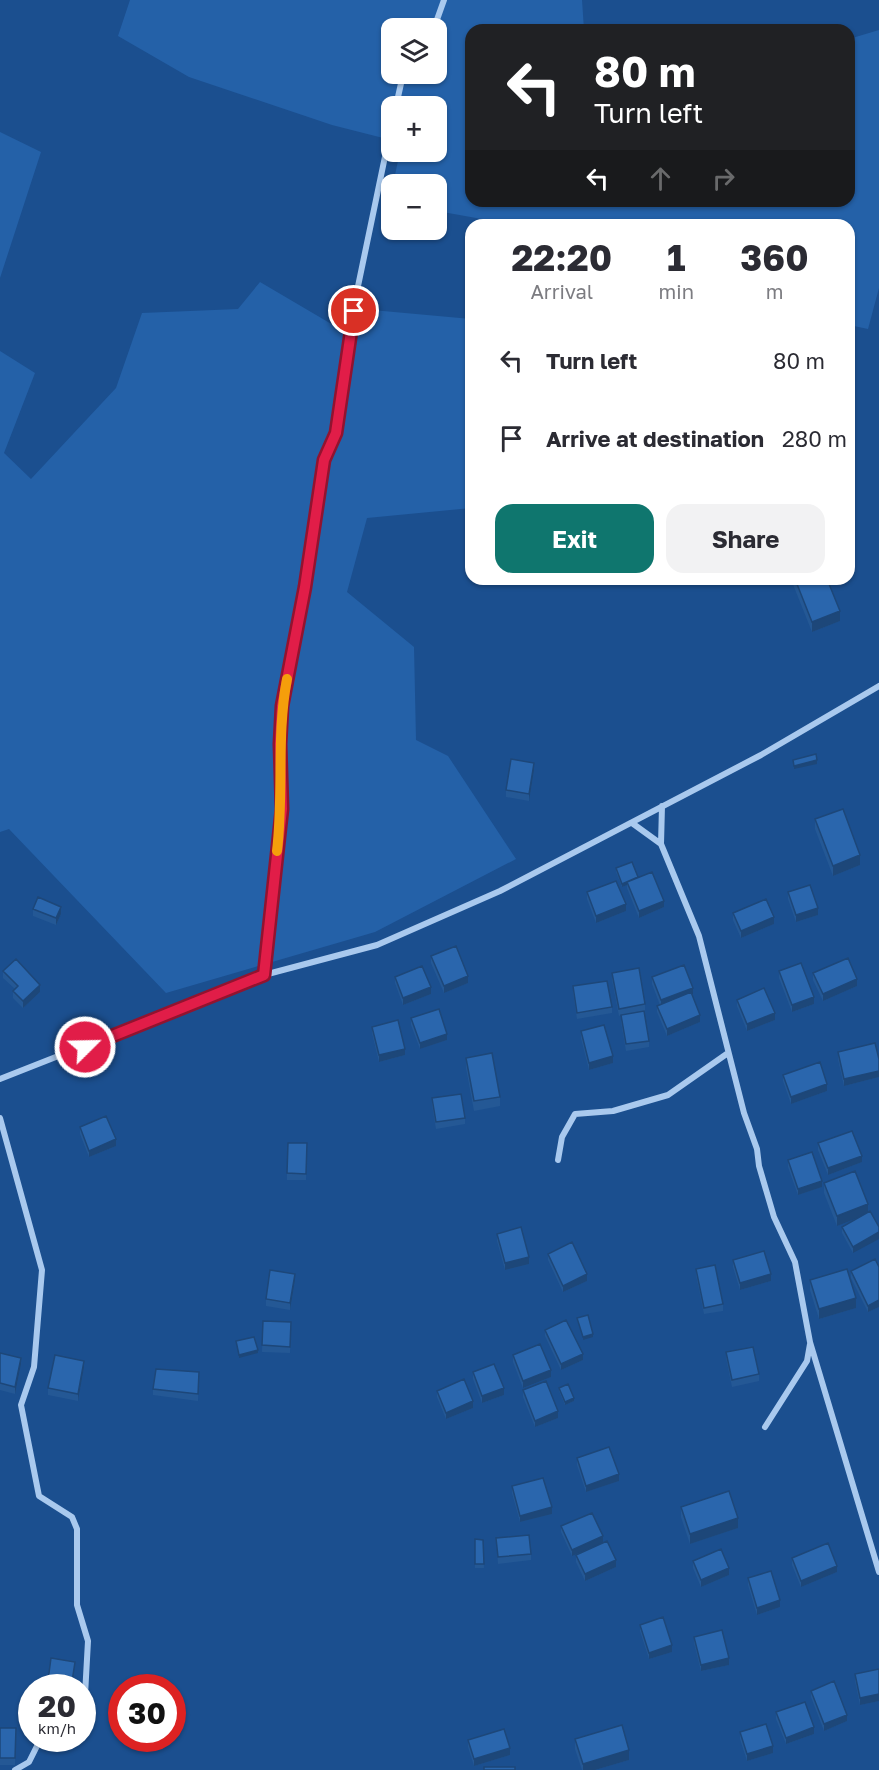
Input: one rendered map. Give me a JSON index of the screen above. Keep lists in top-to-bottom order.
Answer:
{
  "page": {
    "map_buttons": ["+", "−"],
    "turn": ["80 m", "Turn left"],
    "eta": [
      "22:20",
      "Arrival",
      "1",
      "min",
      "360",
      "m"
    ],
    "list": [
      {
        "name": "Turn left",
        "value": "80 m"
      },
      {
        "name": "Arrive at destination",
        "value": "280 m"
      }
    ],
    "buttons": ["Exit", "Share"],
    "speed": "20 km/h",
    "limit": "30"
  }
}
